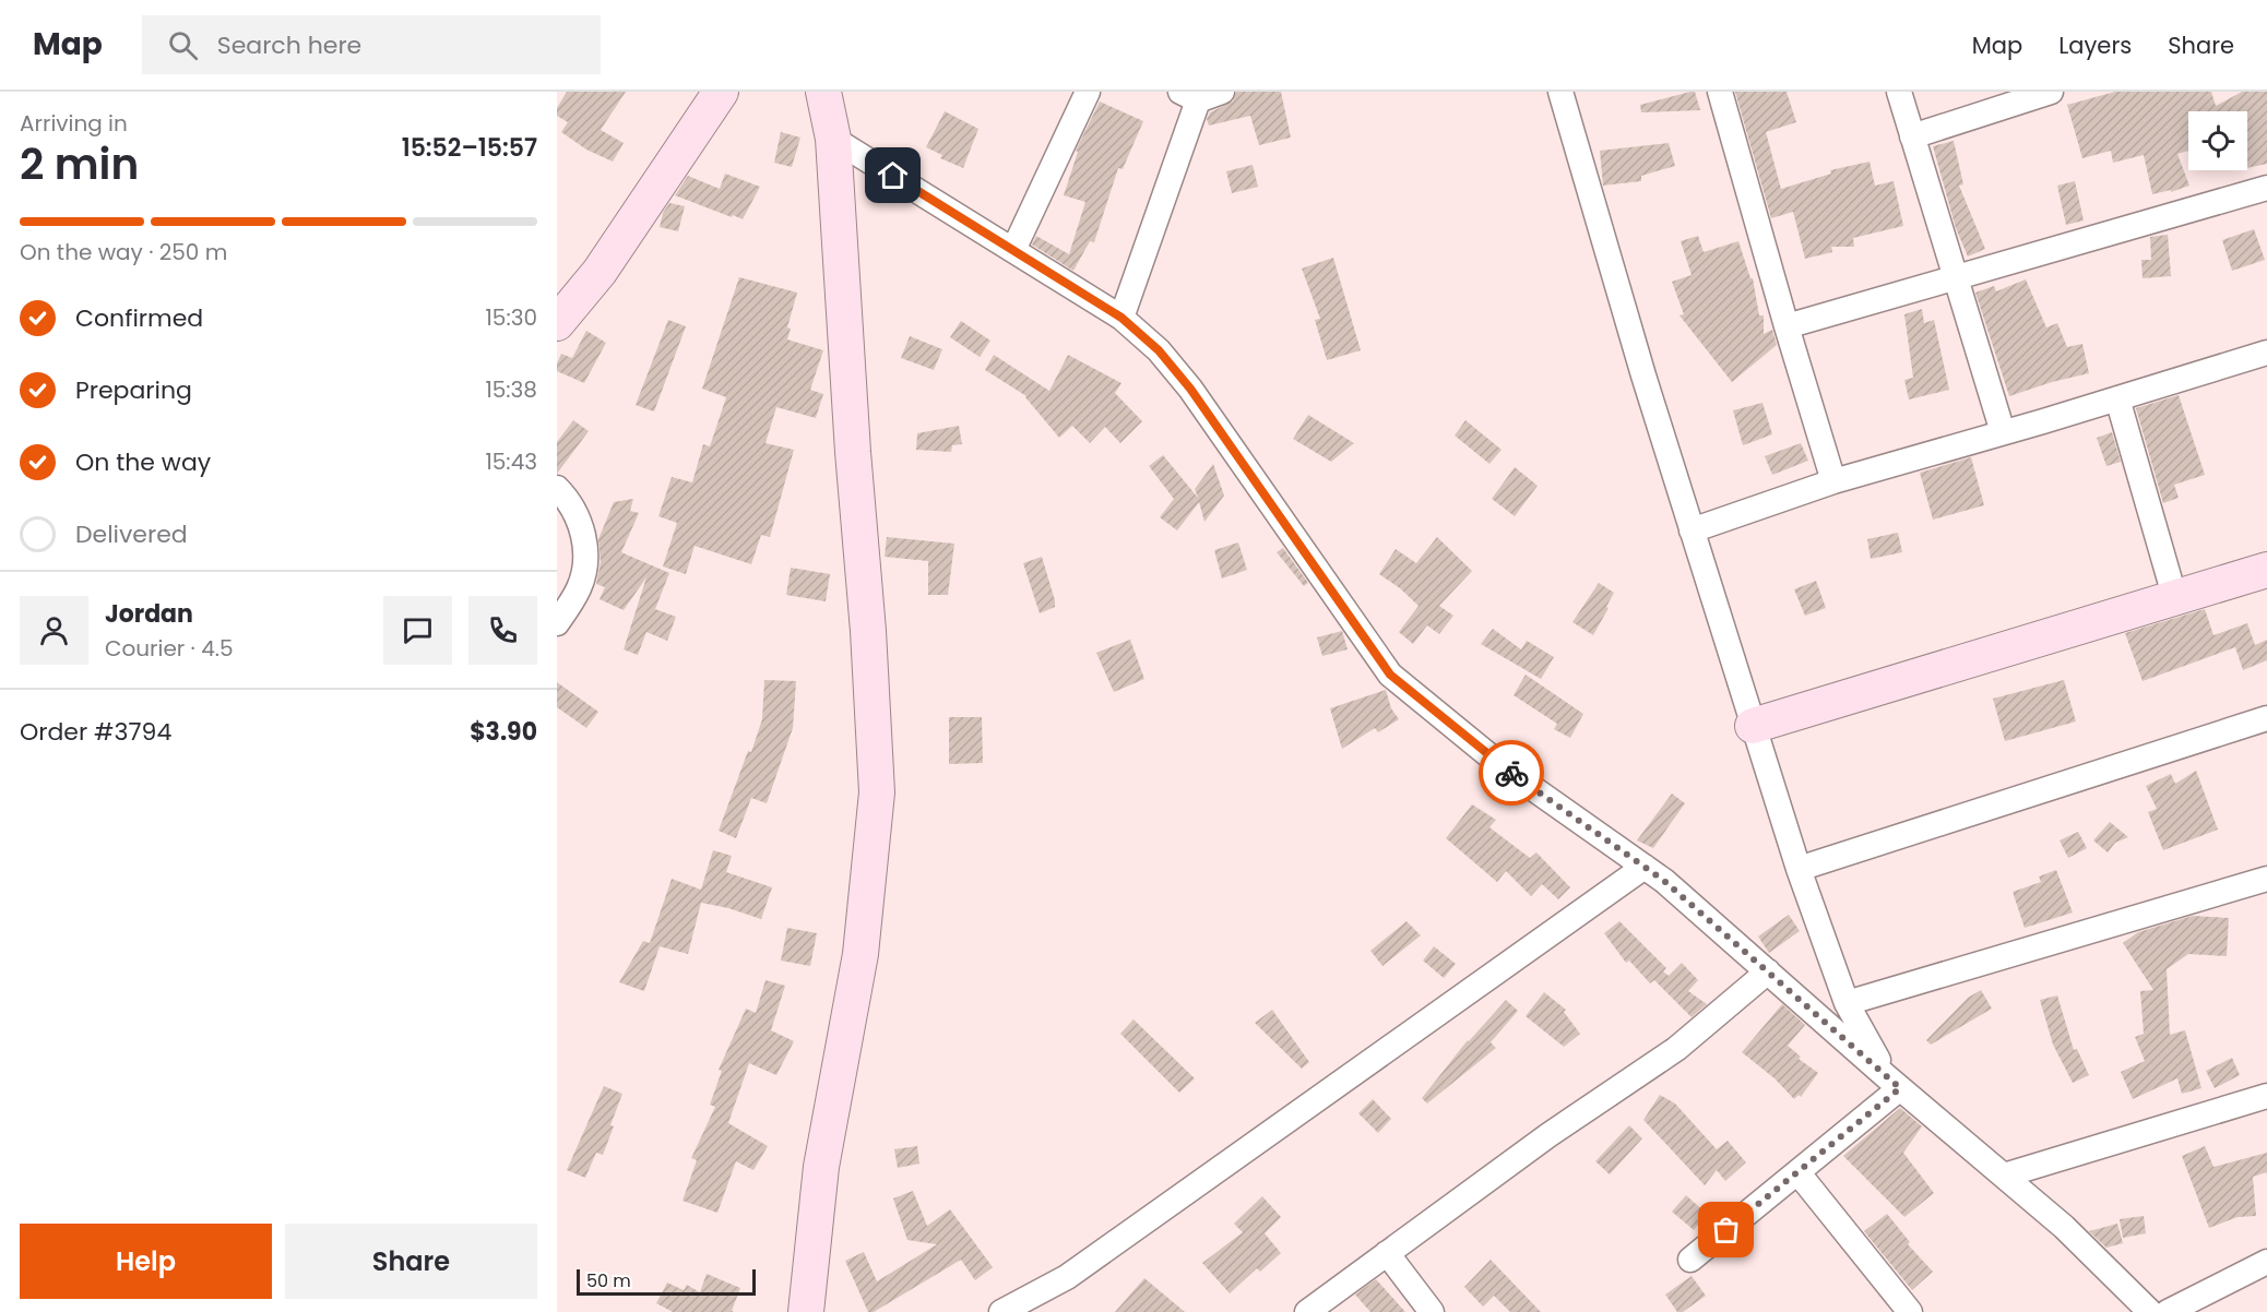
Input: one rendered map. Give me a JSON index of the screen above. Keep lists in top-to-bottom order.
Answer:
{
  "scale_bar": "50 m",
  "page": {
    "header": "Map",
    "search": "Search here",
    "nav": ["Map", "Layers", "Share"],
    "heading": ["2 min", "Arriving in", "15:52–15:57"],
    "panel": [
      "Jordan",
      "Courier · 4.5",
      "Order #3794",
      "$3.90"
    ],
    "bar": "On the way · 250 m",
    "list": [
      ["Confirmed", "15:30"],
      ["Preparing", "15:38"],
      ["On the way", "15:43"],
      "Delivered"
    ],
    "buttons": ["Help", "Share"],
    "scale": "50 m"
  }
}
